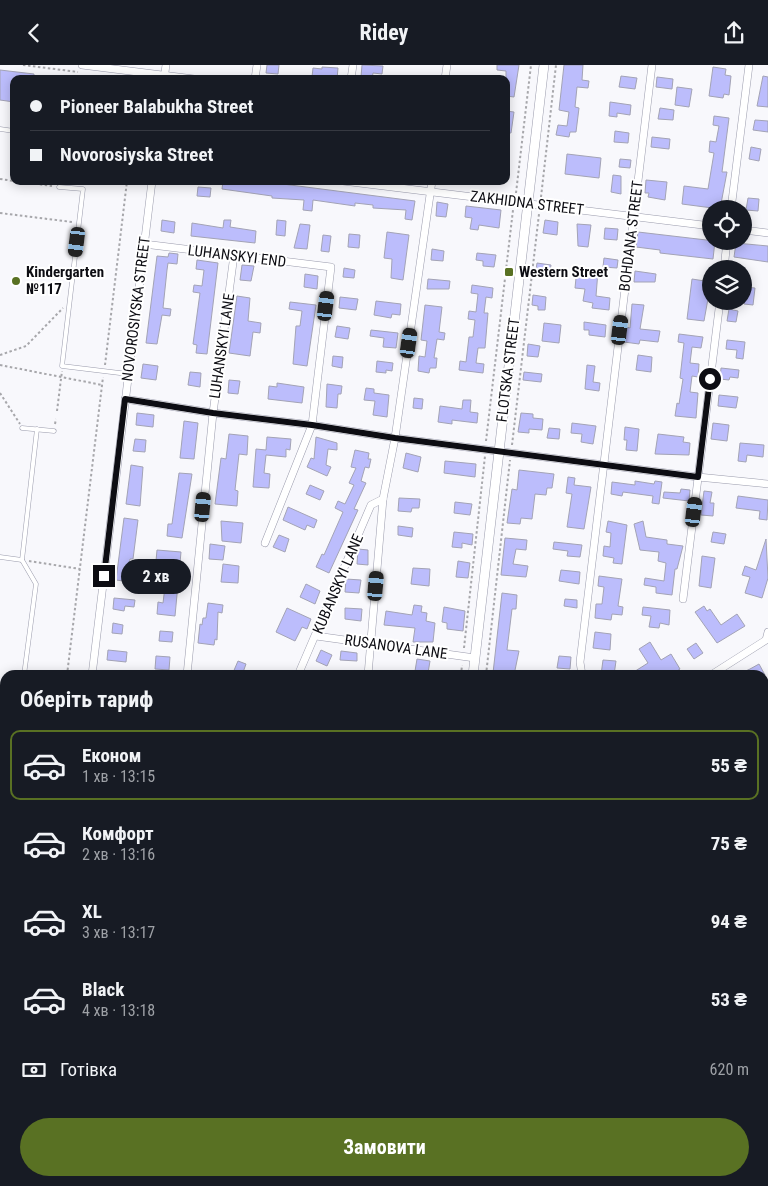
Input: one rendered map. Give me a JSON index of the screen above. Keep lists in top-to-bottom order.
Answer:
{
  "streets": {
    "street": [
      "ZAKHIDNA STREET",
      "BOHDANA STREET",
      "LUHANSKYI END",
      "NOVOROSIYSKA STREET",
      "LUHANSKYI LANE",
      "FLOTSKA STREET",
      "KUBANSKYI LANE",
      "RUSANOVA LANE"
    ]
  },
  "crossings": [
    ["ZAKHIDNA STREET", "BOHDANA STREET"],
    ["ZAKHIDNA STREET", "FLOTSKA STREET"],
    ["LUHANSKYI END", "NOVOROSIYSKA STREET"],
    ["LUHANSKYI END", "LUHANSKYI LANE"],
    ["FLOTSKA STREET", "RUSANOVA LANE"],
    ["KUBANSKYI LANE", "RUSANOVA LANE"]
  ],
  "places": {
    "transit": ["Western Street"],
    "other": ["Kindergarten №117"]
  },
  "page": {
    "header": "Ridey",
    "banner": ["Pioneer Balabukha Street", "Novorosiyska Street"],
    "bubble": "2 хв",
    "heading": "Оберіть тариф",
    "list": [
      {
        "name": "Економ",
        "note": "1 хв · 13:15",
        "value": "55 ₴"
      },
      {
        "name": "Комфорт",
        "note": "2 хв · 13:16",
        "value": "75 ₴"
      },
      {
        "name": "XL",
        "note": "3 хв · 13:17",
        "value": "94 ₴"
      },
      {
        "name": "Black",
        "note": "4 хв · 13:18",
        "value": "53 ₴"
      }
    ],
    "pay": ["Готівка", "620 m"],
    "buttons": "Замовити"
  }
}
